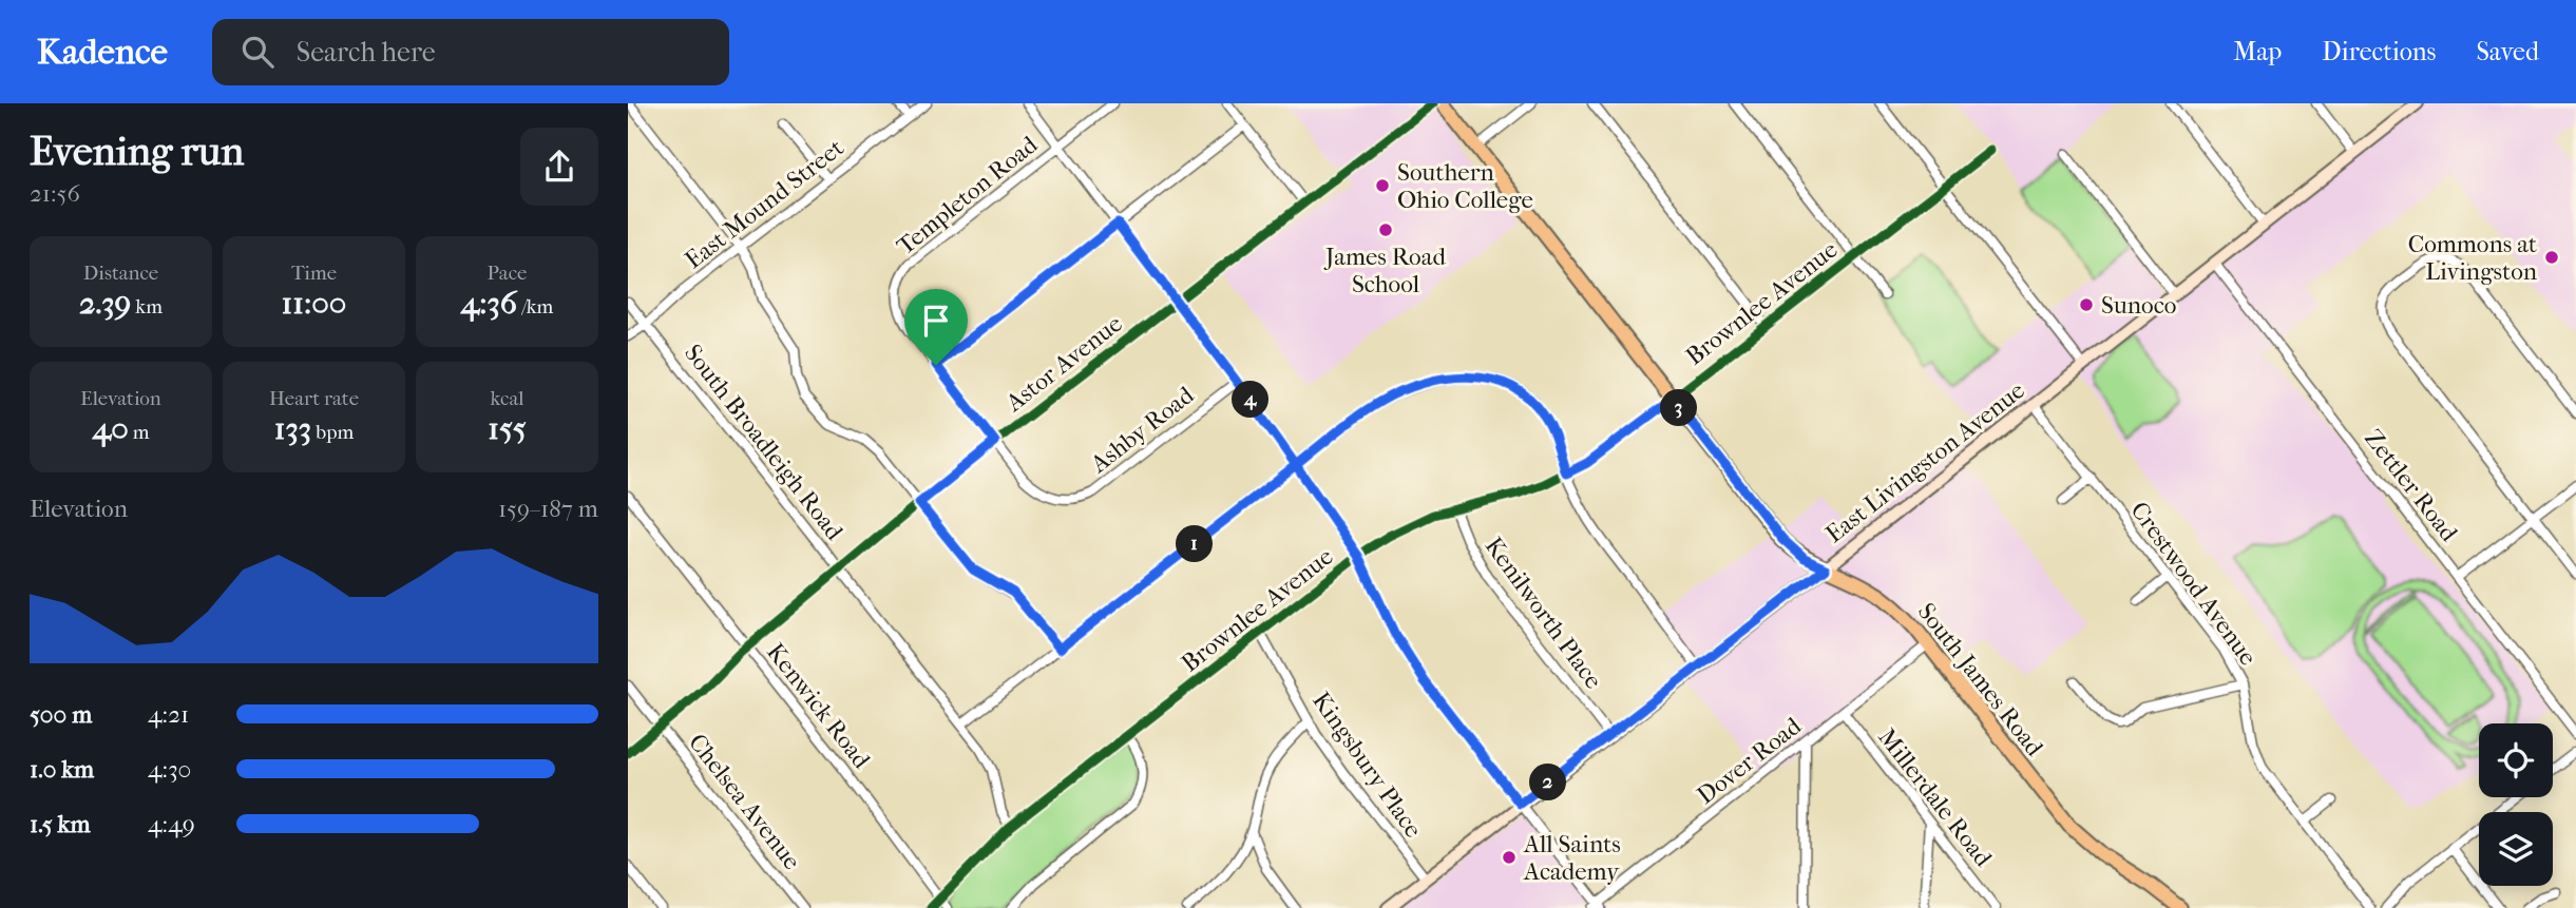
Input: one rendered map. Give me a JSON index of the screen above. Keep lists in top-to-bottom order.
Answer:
{
  "streets": {
    "main road": ["East Livingston Avenue", "South James Road"],
    "street": [
      "Templeton Road",
      "East Mound Street",
      "Brownlee Avenue",
      "Astor Avenue",
      "Ashby Road",
      "South Broadleigh Road",
      "Zettler Road",
      "Crestwood Avenue",
      "Kenilworth Place",
      "Kenwick Road",
      "Dover Road",
      "Kingsbury Place",
      "Millerdale Road",
      "Chelsea Avenue"
    ]
  },
  "crossings": [
    ["East Mound Street", "South Broadleigh Road"],
    ["Brownlee Avenue", "South Broadleigh Road"],
    ["Brownlee Avenue", "Kenilworth Place"],
    ["Brownlee Avenue", "South James Road"],
    ["Brownlee Avenue", "Kenwick Road"],
    ["Brownlee Avenue", "Kingsbury Place"],
    ["Astor Avenue", "Ashby Road"],
    ["Astor Avenue", "South Broadleigh Road"],
    ["Astor Avenue", "Kenwick Road"],
    ["Astor Avenue", "Chelsea Avenue"],
    ["East Livingston Avenue", "Zettler Road"],
    ["East Livingston Avenue", "Crestwood Avenue"],
    ["East Livingston Avenue", "Kenilworth Place"],
    ["East Livingston Avenue", "South James Road"],
    ["East Livingston Avenue", "Kingsbury Place"],
    ["South James Road", "Dover Road"],
    ["Dover Road", "Millerdale Road"]
  ],
  "places": [
    "Southern Ohio College",
    "James Road School",
    "Commons at Livingston",
    "Sunoco",
    "All Saints Academy"
  ],
  "page": {
    "header": "Kadence",
    "search": "Search here",
    "nav": ["Map", "Directions", "Saved"],
    "heading": ["Evening run", "21:56"],
    "stats": [
      ["Distance", "2.39 km"],
      ["Time", "11:00"],
      ["Pace", "4:36 /km"],
      ["Elevation", "40 m"],
      ["Heart rate", "133 bpm"],
      ["kcal", "155"]
    ],
    "pins": [
      "4",
      "3",
      "1",
      "2"
    ],
    "chart": ["Elevation", "159–187 m"],
    "list": [
      {
        "name": "500 m",
        "note": "4:21"
      },
      {
        "name": "1.0 km",
        "note": "4:30"
      },
      {
        "name": "1.5 km",
        "note": "4:49"
      }
    ]
  }
}
